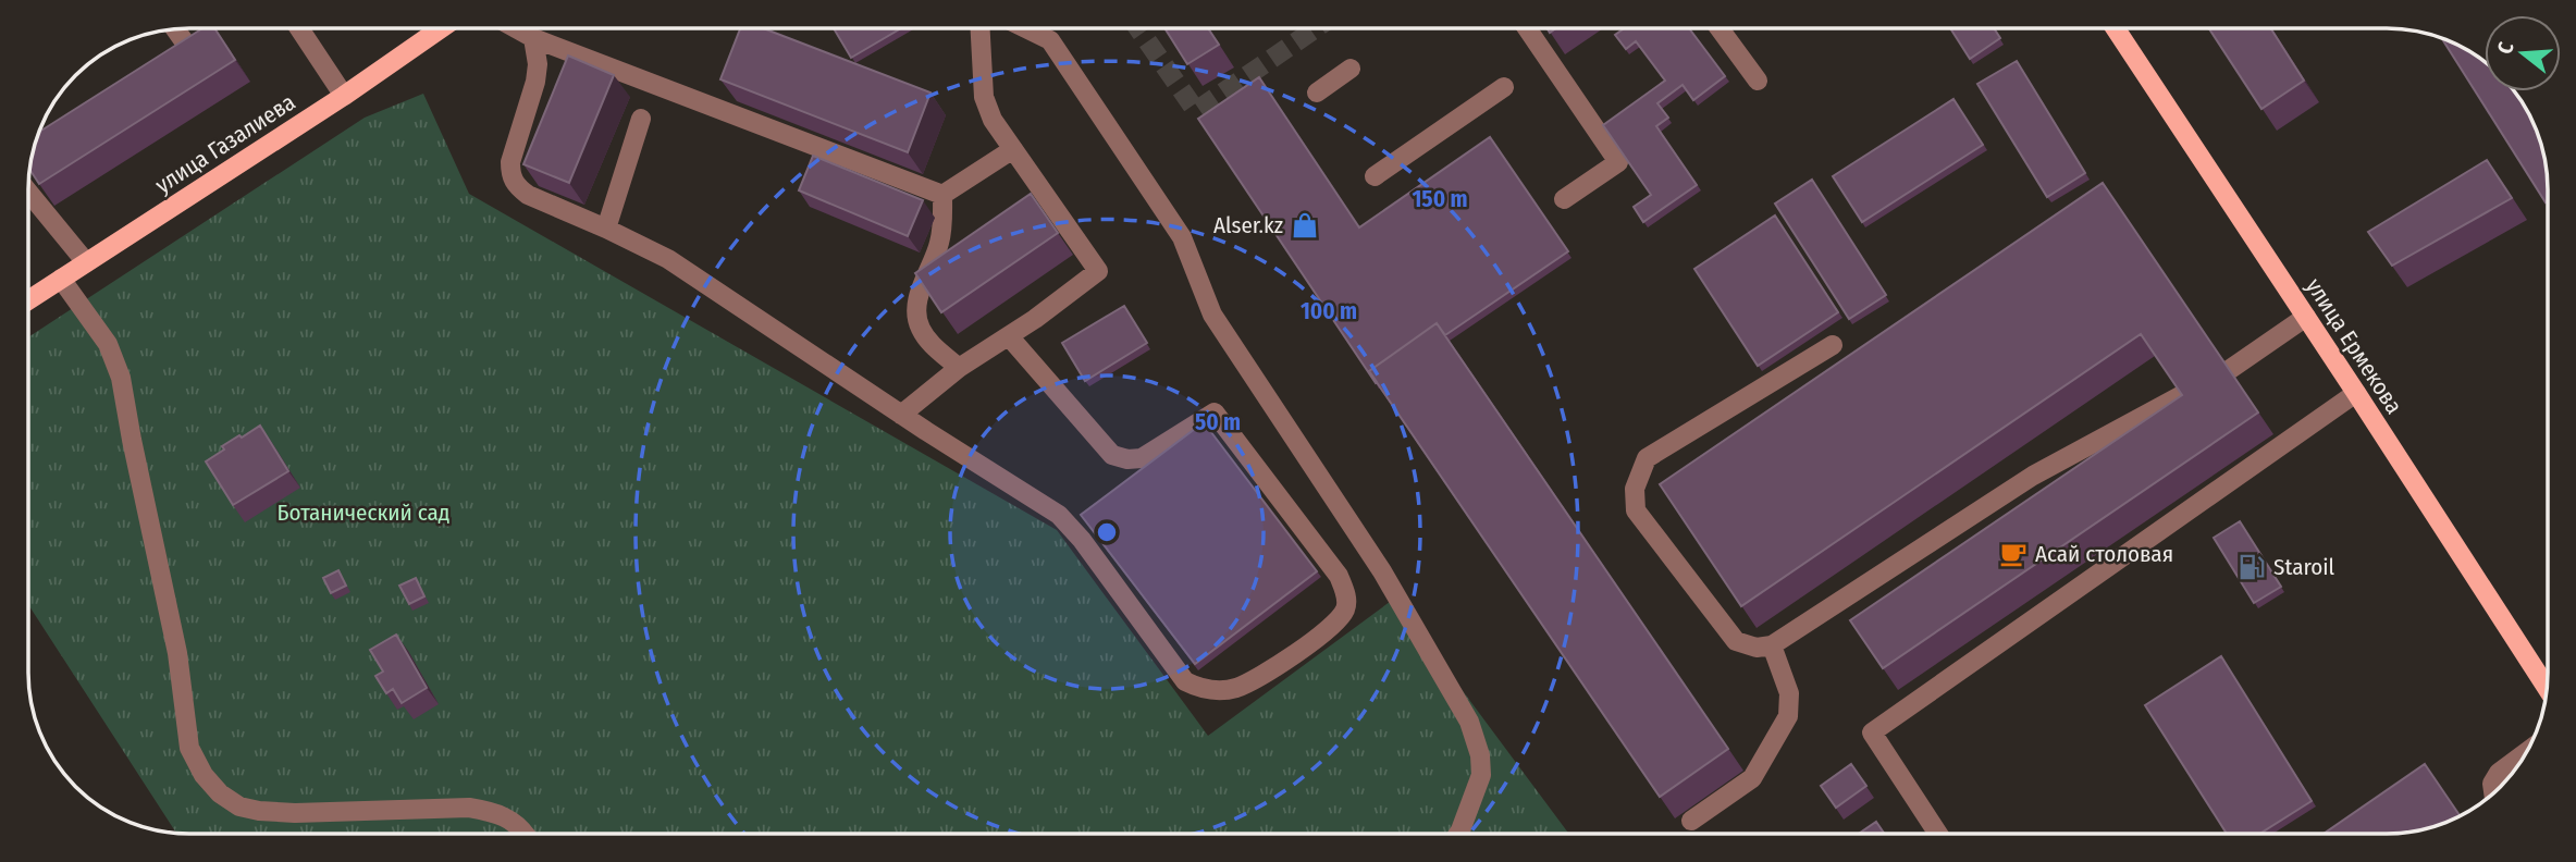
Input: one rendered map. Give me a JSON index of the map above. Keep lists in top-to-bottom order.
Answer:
{
  "streets": {
    "main road": ["улица Газалиева", "улица Ермекова"]
  },
  "parks": ["Ботанический сад"],
  "places": {
    "shop": ["Alser.kz"],
    "cafe": ["Асай столовая"],
    "fuel station": ["Staroil"]
  },
  "north": "left",
  "rings": ["150 m", "100 m", "50 m"]
}
